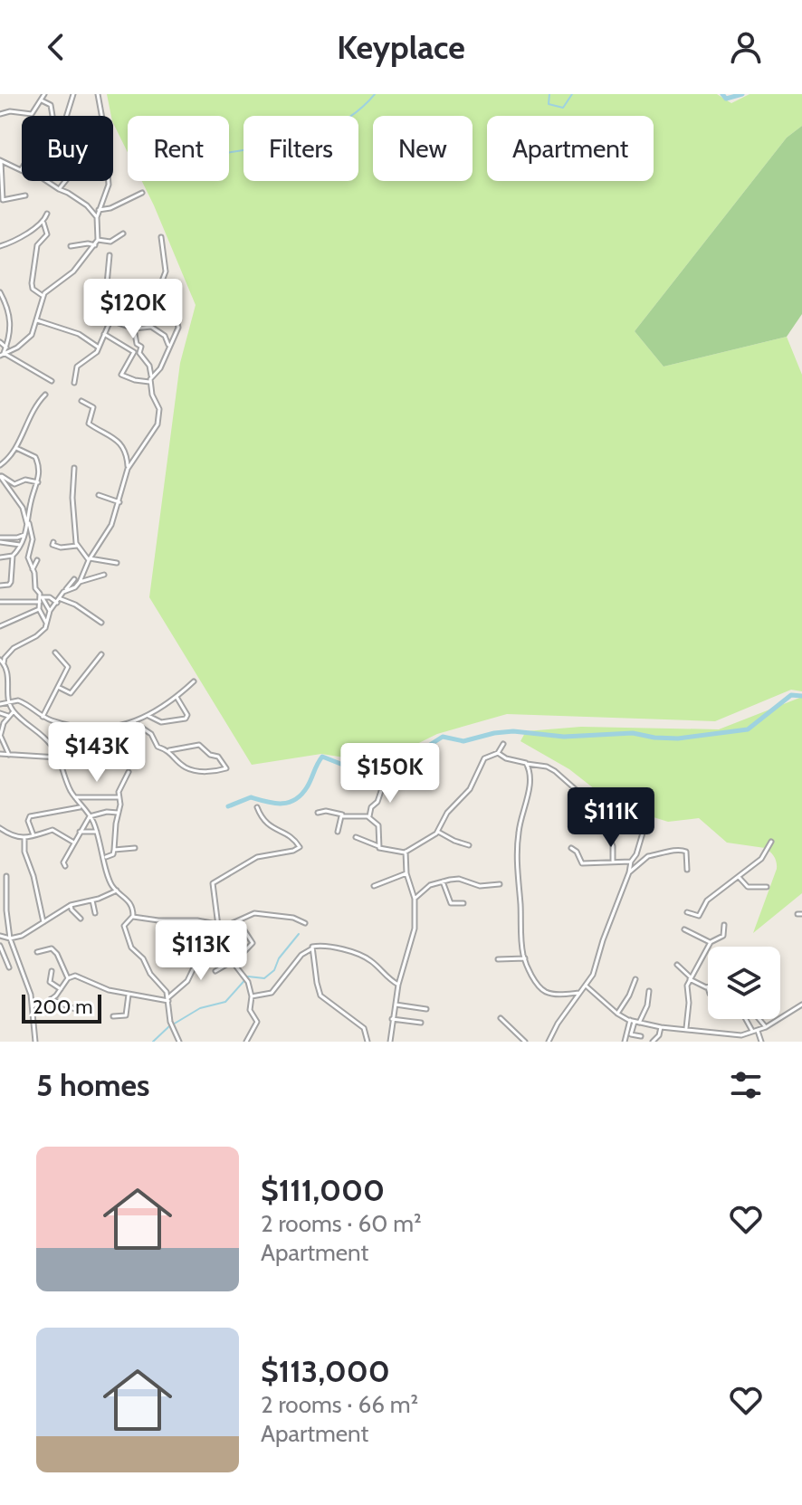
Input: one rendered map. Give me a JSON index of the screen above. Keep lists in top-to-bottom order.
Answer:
{
  "scale_bar": "200 m",
  "page": {
    "header": "Keyplace",
    "chip": [
      "Buy",
      "Rent",
      "Filters",
      "New",
      "Apartment"
    ],
    "price": [
      "$120K",
      "$143K",
      "$150K",
      "$111K",
      "$113K"
    ],
    "scale": "200 m",
    "heading": "5 homes",
    "list": [
      {
        "name": "$111,000",
        "note": "2 rooms · 60 m² · Apartment"
      },
      {
        "name": "$113,000",
        "note": "2 rooms · 66 m² · Apartment"
      }
    ]
  }
}
